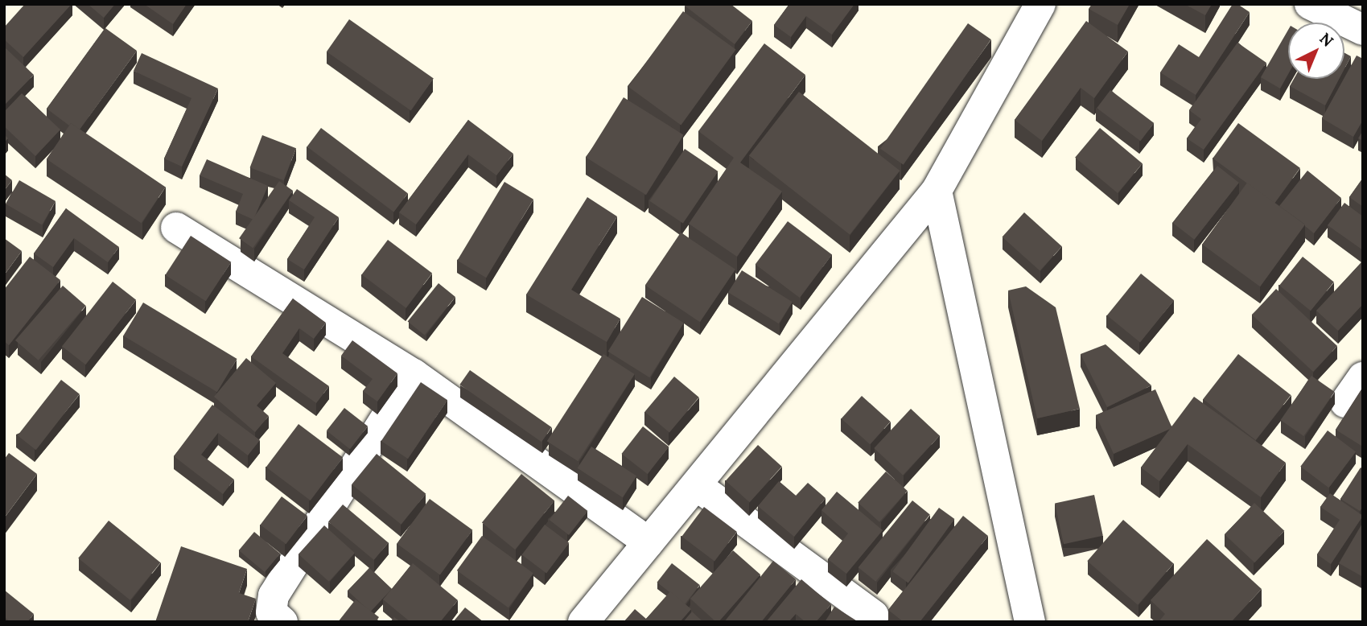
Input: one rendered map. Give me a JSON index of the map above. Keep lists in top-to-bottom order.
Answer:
{
  "north": "top right"
}
